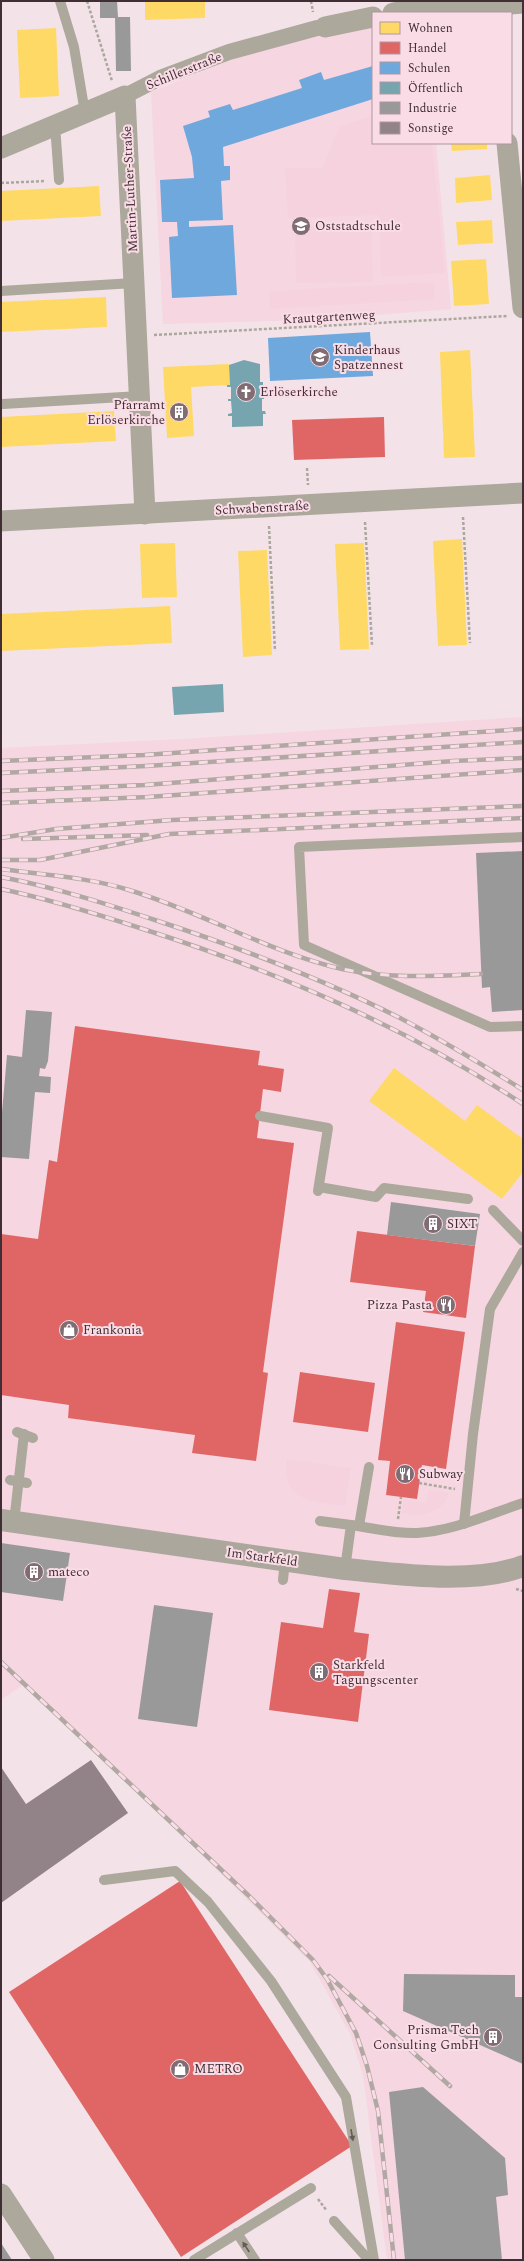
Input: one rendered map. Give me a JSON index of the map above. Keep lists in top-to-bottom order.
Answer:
{
  "streets": {
    "main road": ["Im Starkfeld"],
    "street": ["Schillerstraße", "Martin-Luther-Straße", "Schwabenstraße"],
    "path": ["Krautgartenweg"]
  },
  "crossings": [
    ["Schillerstraße", "Martin-Luther-Straße"],
    ["Martin-Luther-Straße", "Krautgartenweg"],
    ["Martin-Luther-Straße", "Schwabenstraße"]
  ],
  "places": {
    "school or university": ["Oststadtschule", "Kinderhaus Spatzennest"],
    "church": ["Erlöserkirche"],
    "building": [
      "Pfarramt Erlöserkirche",
      "SIXT",
      "mateco",
      "Starkfeld Tagungscenter",
      "Prisma Tech Consulting GmbH"
    ],
    "restaurant": ["Pizza Pasta", "Subway"],
    "shop": ["Frankonia", "METRO"]
  },
  "legend": [
    "Wohnen",
    "Handel",
    "Schulen",
    "Öffentlich",
    "Industrie",
    "Sonstige"
  ]
}
